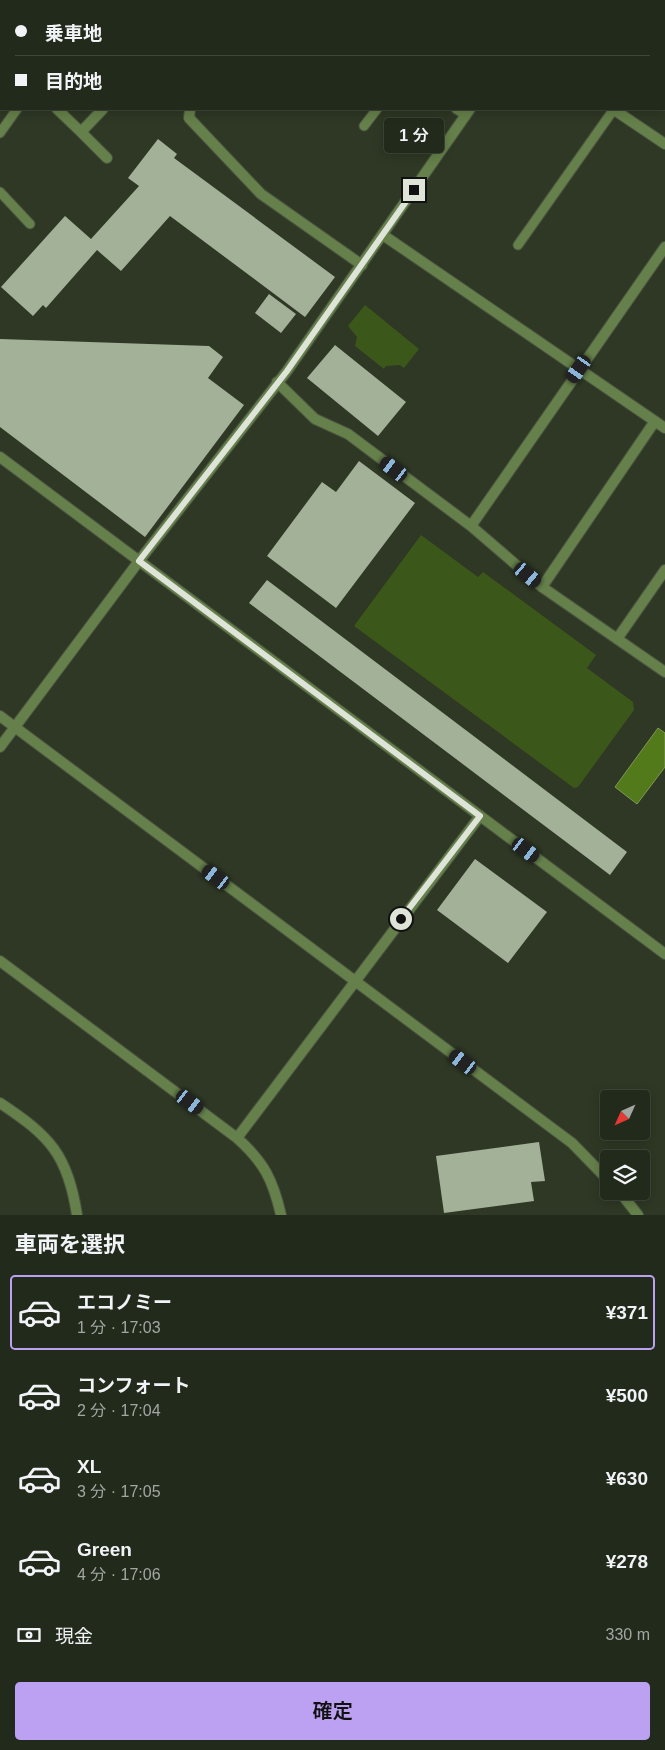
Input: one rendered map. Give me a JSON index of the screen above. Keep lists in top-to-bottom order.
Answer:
{
  "north": "bottom left",
  "page": {
    "banner": ["乗車地", "目的地"],
    "bubble": "1 分",
    "heading": "車両を選択",
    "list": [
      {
        "name": "エコノミー",
        "note": "1 分 · 17:03",
        "value": "¥371"
      },
      {
        "name": "コンフォート",
        "note": "2 分 · 17:04",
        "value": "¥500"
      },
      {
        "name": "XL",
        "note": "3 分 · 17:05",
        "value": "¥630"
      },
      {
        "name": "Green",
        "note": "4 分 · 17:06",
        "value": "¥278"
      }
    ],
    "pay": ["現金", "330 m"],
    "buttons": "確定"
  }
}
